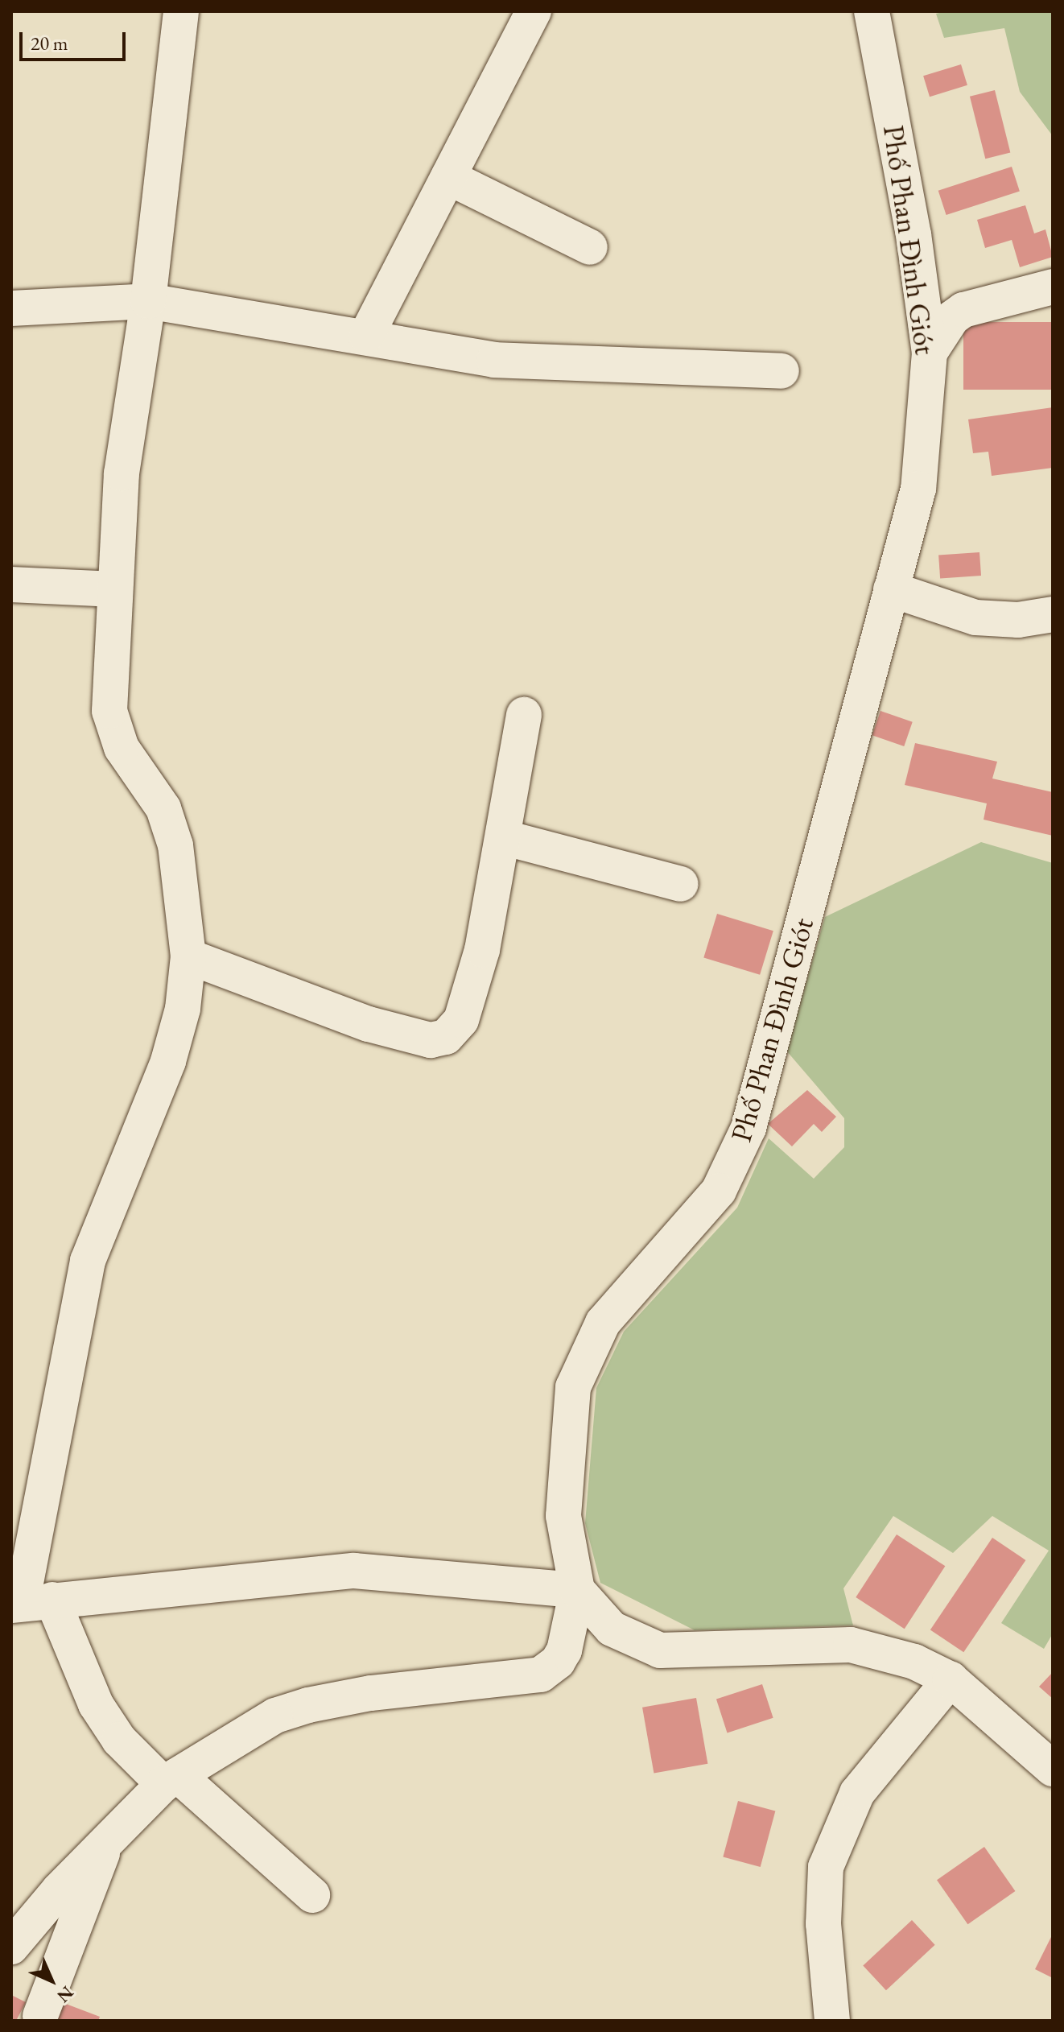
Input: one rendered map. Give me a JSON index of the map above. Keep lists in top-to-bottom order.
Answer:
{
  "streets": {
    "street": ["Phố Phan Đình Giót"]
  },
  "scale_bar": "20 m",
  "north": "bottom right"
}
